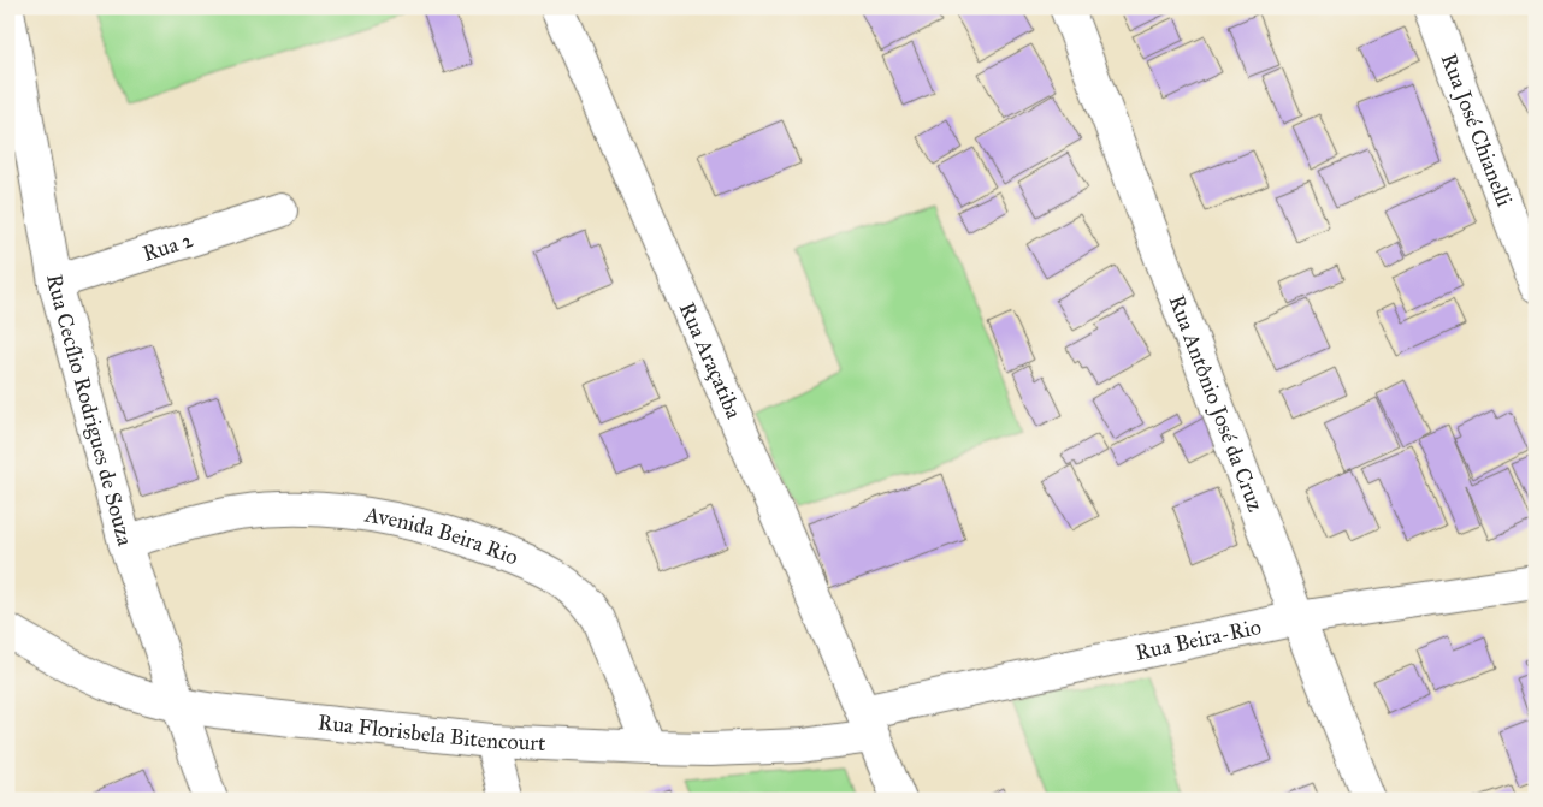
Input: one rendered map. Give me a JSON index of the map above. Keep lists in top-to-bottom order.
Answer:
{
  "streets": {
    "street": [
      "Rua José Chianelli",
      "Rua 2",
      "Rua Araçatiba",
      "Rua Antônio José da Cruz",
      "Rua Cecílio Rodrigues de Souza",
      "Avenida Beira Rio",
      "Rua Beira-Rio",
      "Rua Florisbela Bitencourt"
    ]
  },
  "crossings": [
    ["Rua 2", "Rua Cecílio Rodrigues de Souza"],
    ["Rua Araçatiba", "Rua Beira-Rio"],
    ["Rua Araçatiba", "Rua Florisbela Bitencourt"],
    ["Rua Antônio José da Cruz", "Rua Beira-Rio"],
    ["Rua Cecílio Rodrigues de Souza", "Avenida Beira Rio"],
    ["Rua Cecílio Rodrigues de Souza", "Rua Florisbela Bitencourt"],
    ["Avenida Beira Rio", "Rua Florisbela Bitencourt"],
    ["Rua Beira-Rio", "Rua Florisbela Bitencourt"]
  ]
}
